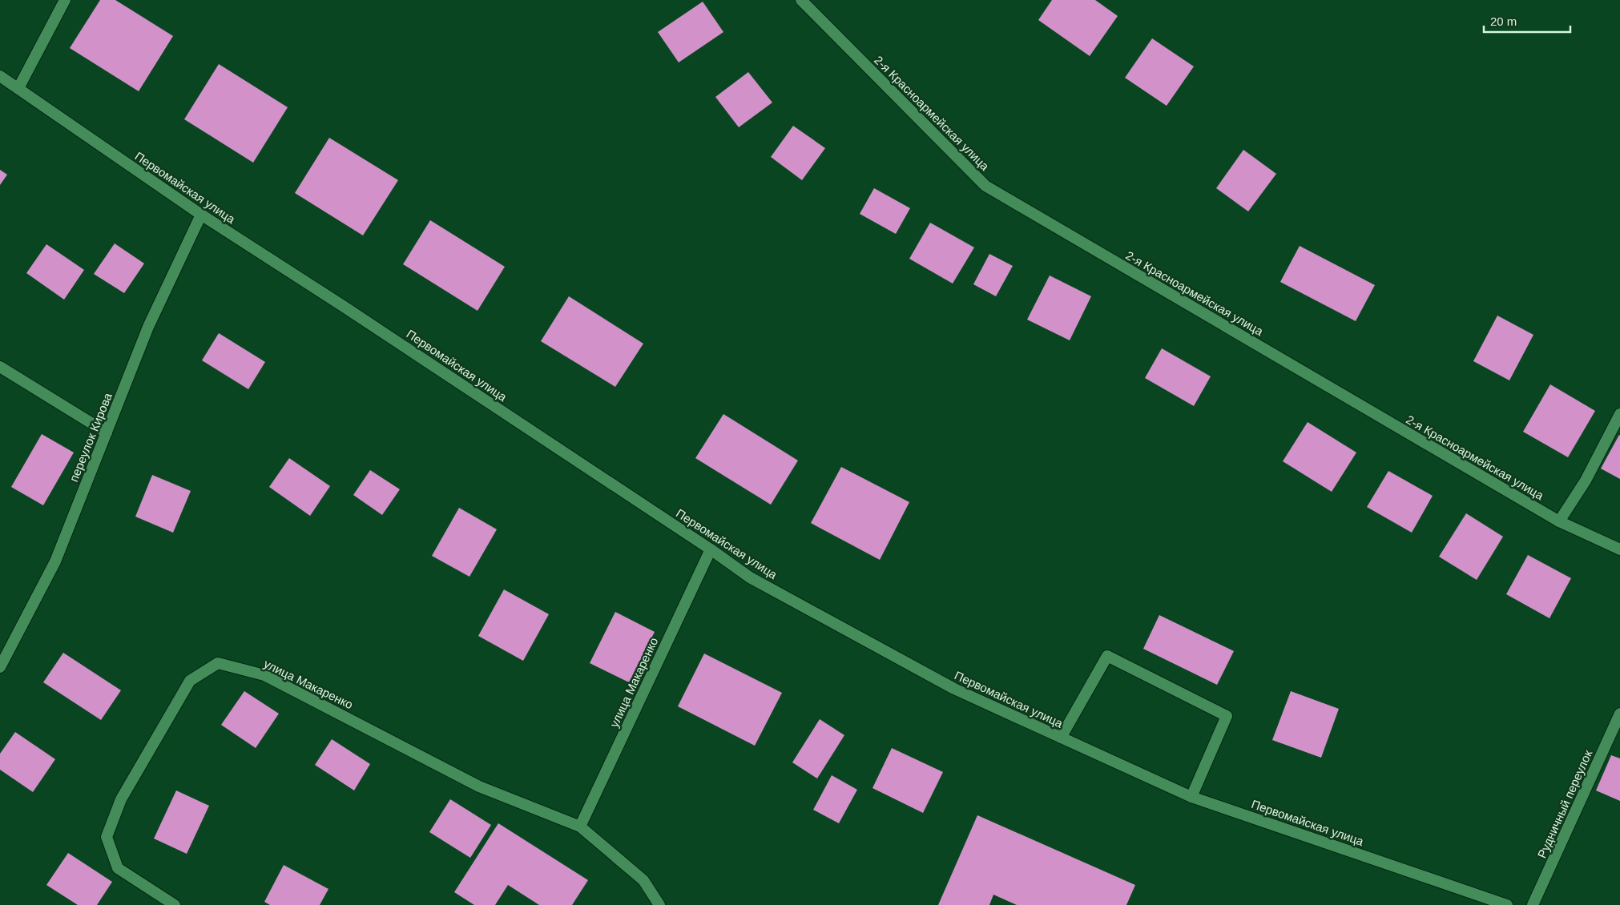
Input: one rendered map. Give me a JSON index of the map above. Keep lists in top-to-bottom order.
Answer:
{
  "streets": {
    "street": [
      "2-я Красноармейская улица",
      "Первомайская улица",
      "переулок Кирова",
      "улица Макаренко",
      "Рудничный переулок"
    ]
  },
  "crossings": [
    ["Первомайская улица", "переулок Кирова"],
    ["Первомайская улица", "улица Макаренко"]
  ],
  "scale_bar": "20 m"
}
